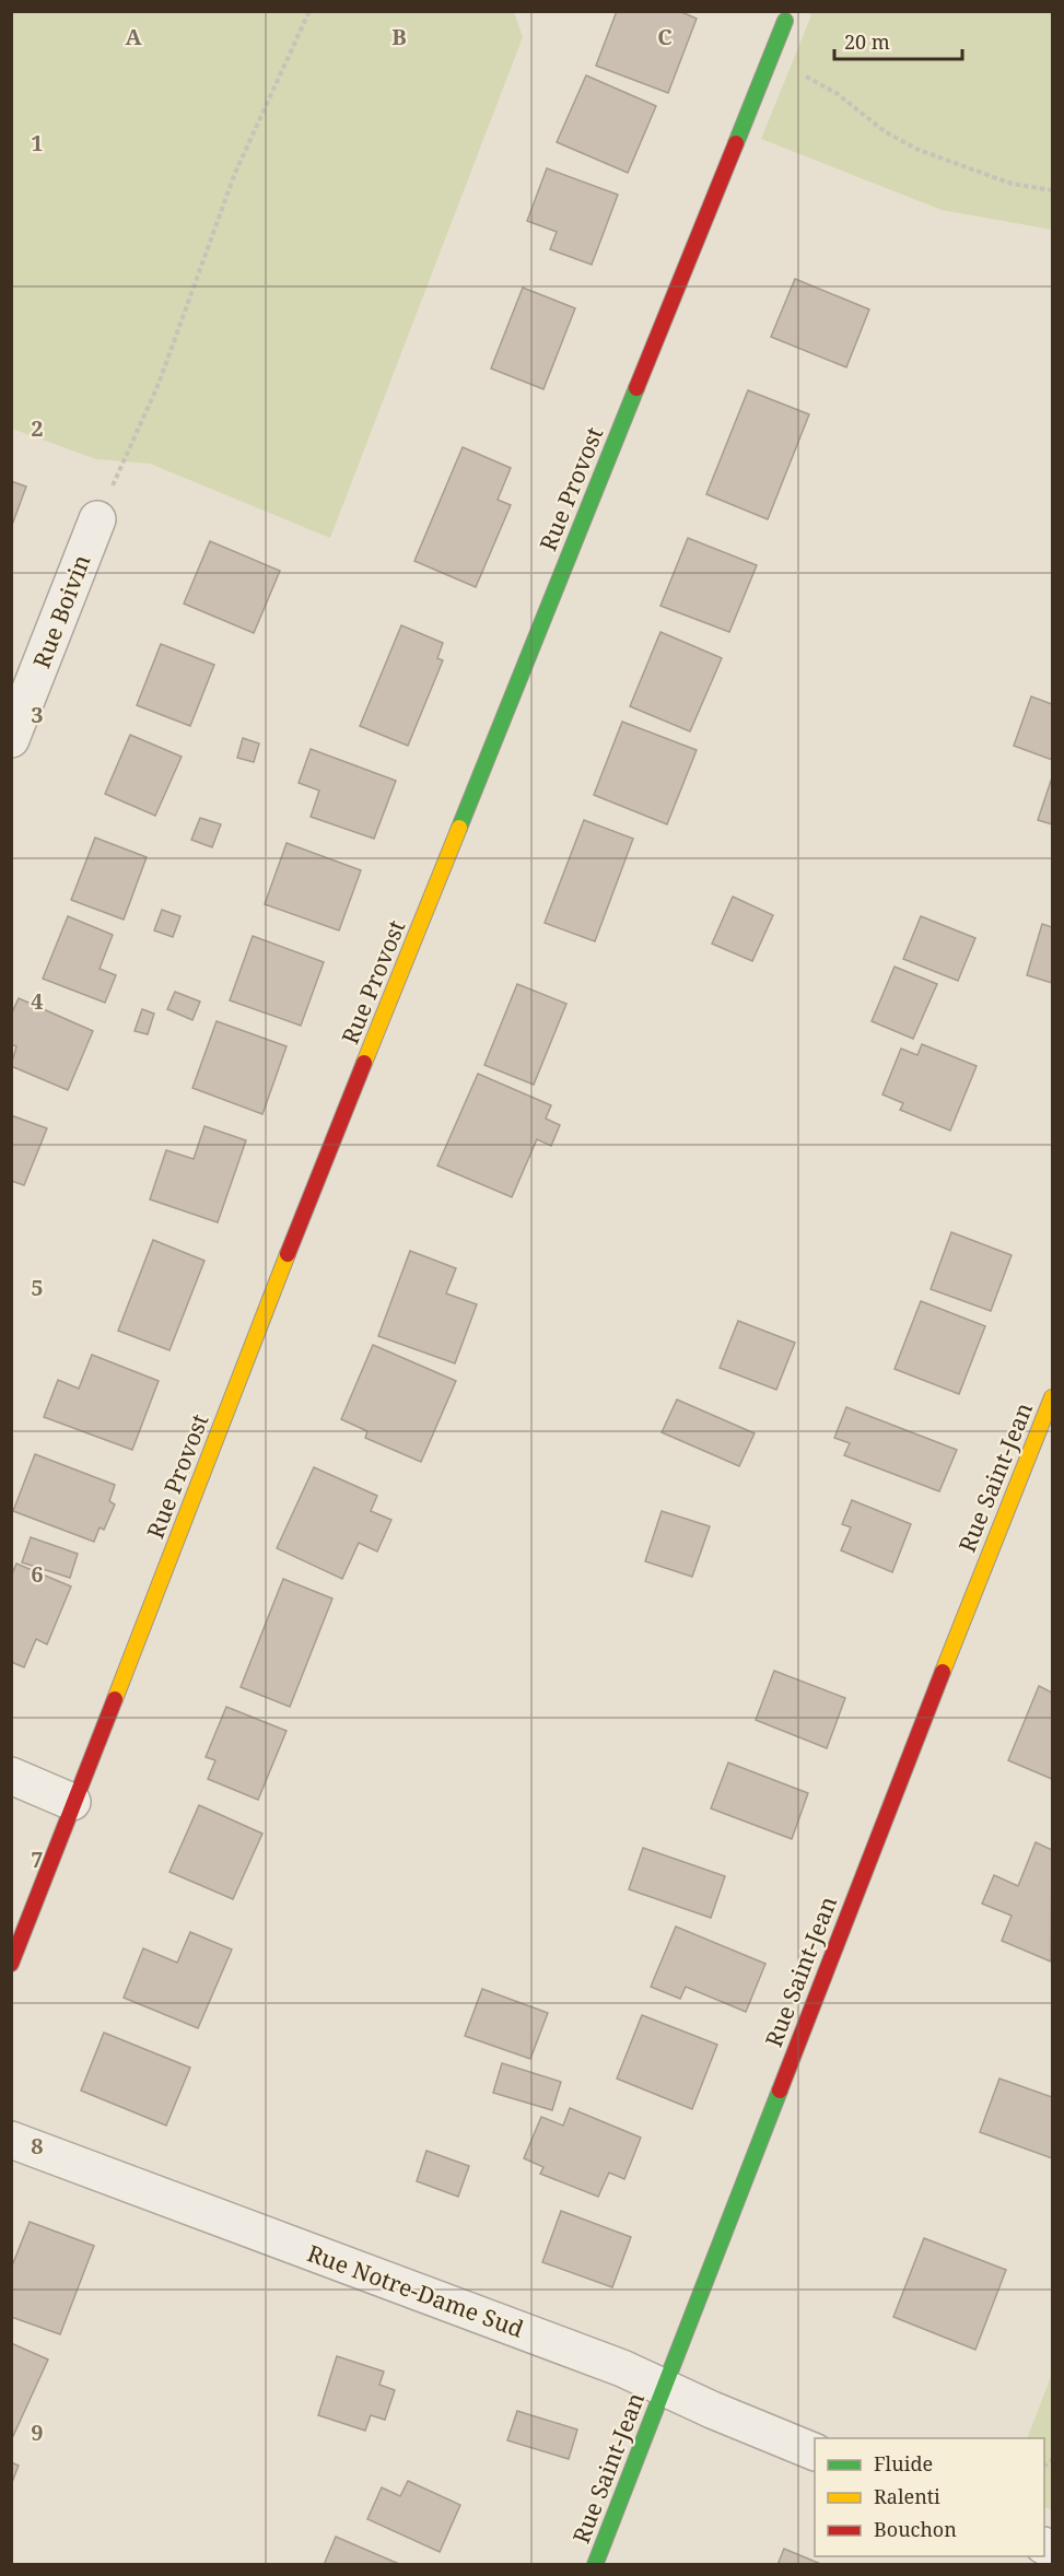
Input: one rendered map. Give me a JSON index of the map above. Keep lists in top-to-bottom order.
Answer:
{
  "streets": {
    "street": [
      "Rue Provost",
      "Rue Boivin",
      "Rue Saint-Jean",
      "Rue Notre-Dame Sud"
    ]
  },
  "crossings": [
    ["Rue Saint-Jean", "Rue Notre-Dame Sud"]
  ],
  "legend": ["Fluide", "Ralenti", "Bouchon"],
  "scale_bar": "20 m",
  "grid": {
    "columns": ["A", "B", "C"],
    "rows": [
      "1",
      "2",
      "3",
      "4",
      "5",
      "6",
      "7",
      "8",
      "9"
    ]
  }
}
